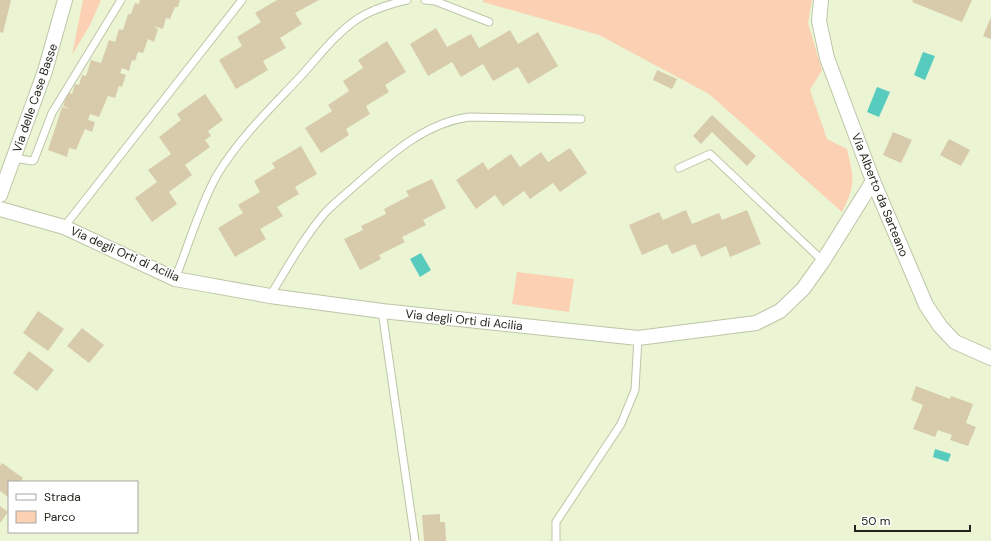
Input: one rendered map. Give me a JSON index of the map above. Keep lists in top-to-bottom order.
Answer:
{
  "streets": {
    "street": ["Via delle Case Basse", "Via Alberto da Sarteano", "Via degli Orti di Acilia"]
  },
  "crossings": [
    ["Via Alberto da Sarteano", "Via degli Orti di Acilia"]
  ],
  "legend": ["Strada", "Parco"],
  "scale_bar": "50 m"
}
